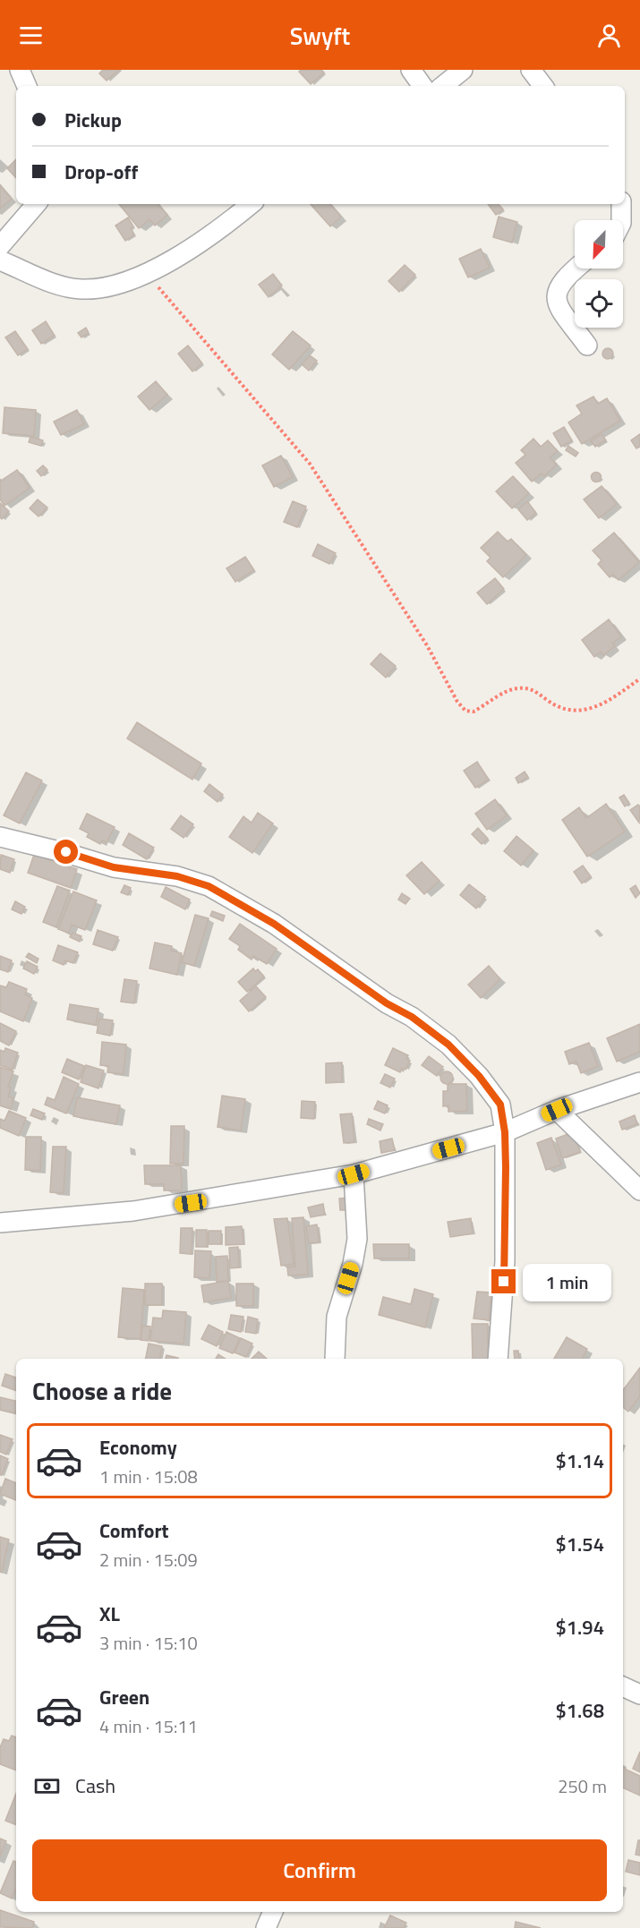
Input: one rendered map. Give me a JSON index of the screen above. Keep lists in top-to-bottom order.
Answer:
{
  "north": "bottom left",
  "page": {
    "header": "Swyft",
    "banner": ["Pickup", "Drop-off"],
    "bubble": "1 min",
    "heading": "Choose a ride",
    "list": [
      {
        "name": "Economy",
        "note": "1 min · 15:08",
        "value": "$1.14"
      },
      {
        "name": "Comfort",
        "note": "2 min · 15:09",
        "value": "$1.54"
      },
      {
        "name": "XL",
        "note": "3 min · 15:10",
        "value": "$1.94"
      },
      {
        "name": "Green",
        "note": "4 min · 15:11",
        "value": "$1.68"
      }
    ],
    "pay": ["Cash", "250 m"],
    "buttons": "Confirm"
  }
}
